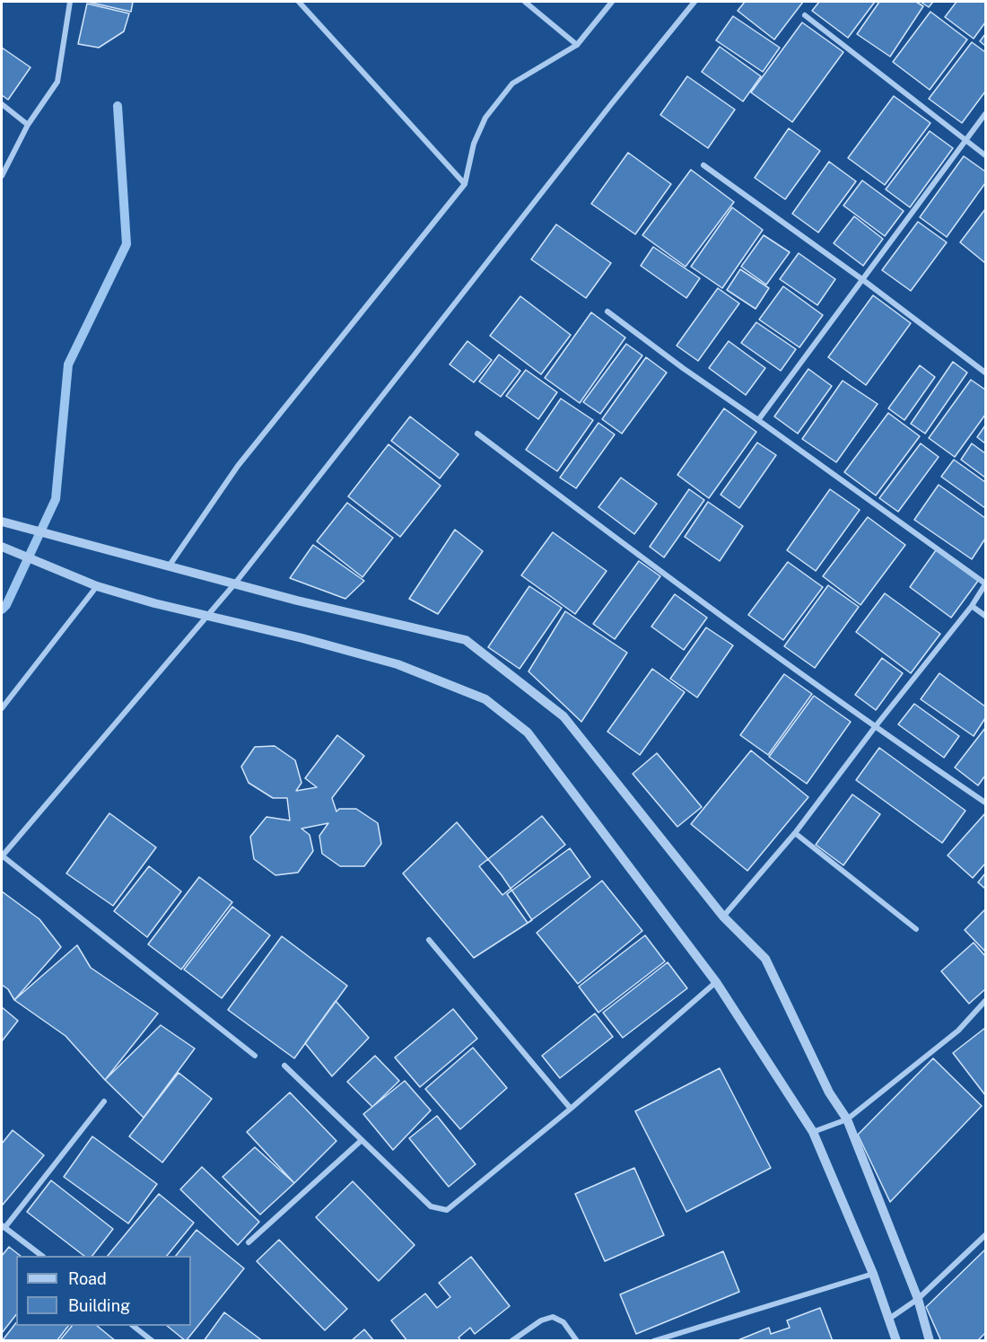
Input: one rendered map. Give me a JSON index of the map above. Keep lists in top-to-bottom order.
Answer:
{
  "legend": ["Road", "Building"]
}
